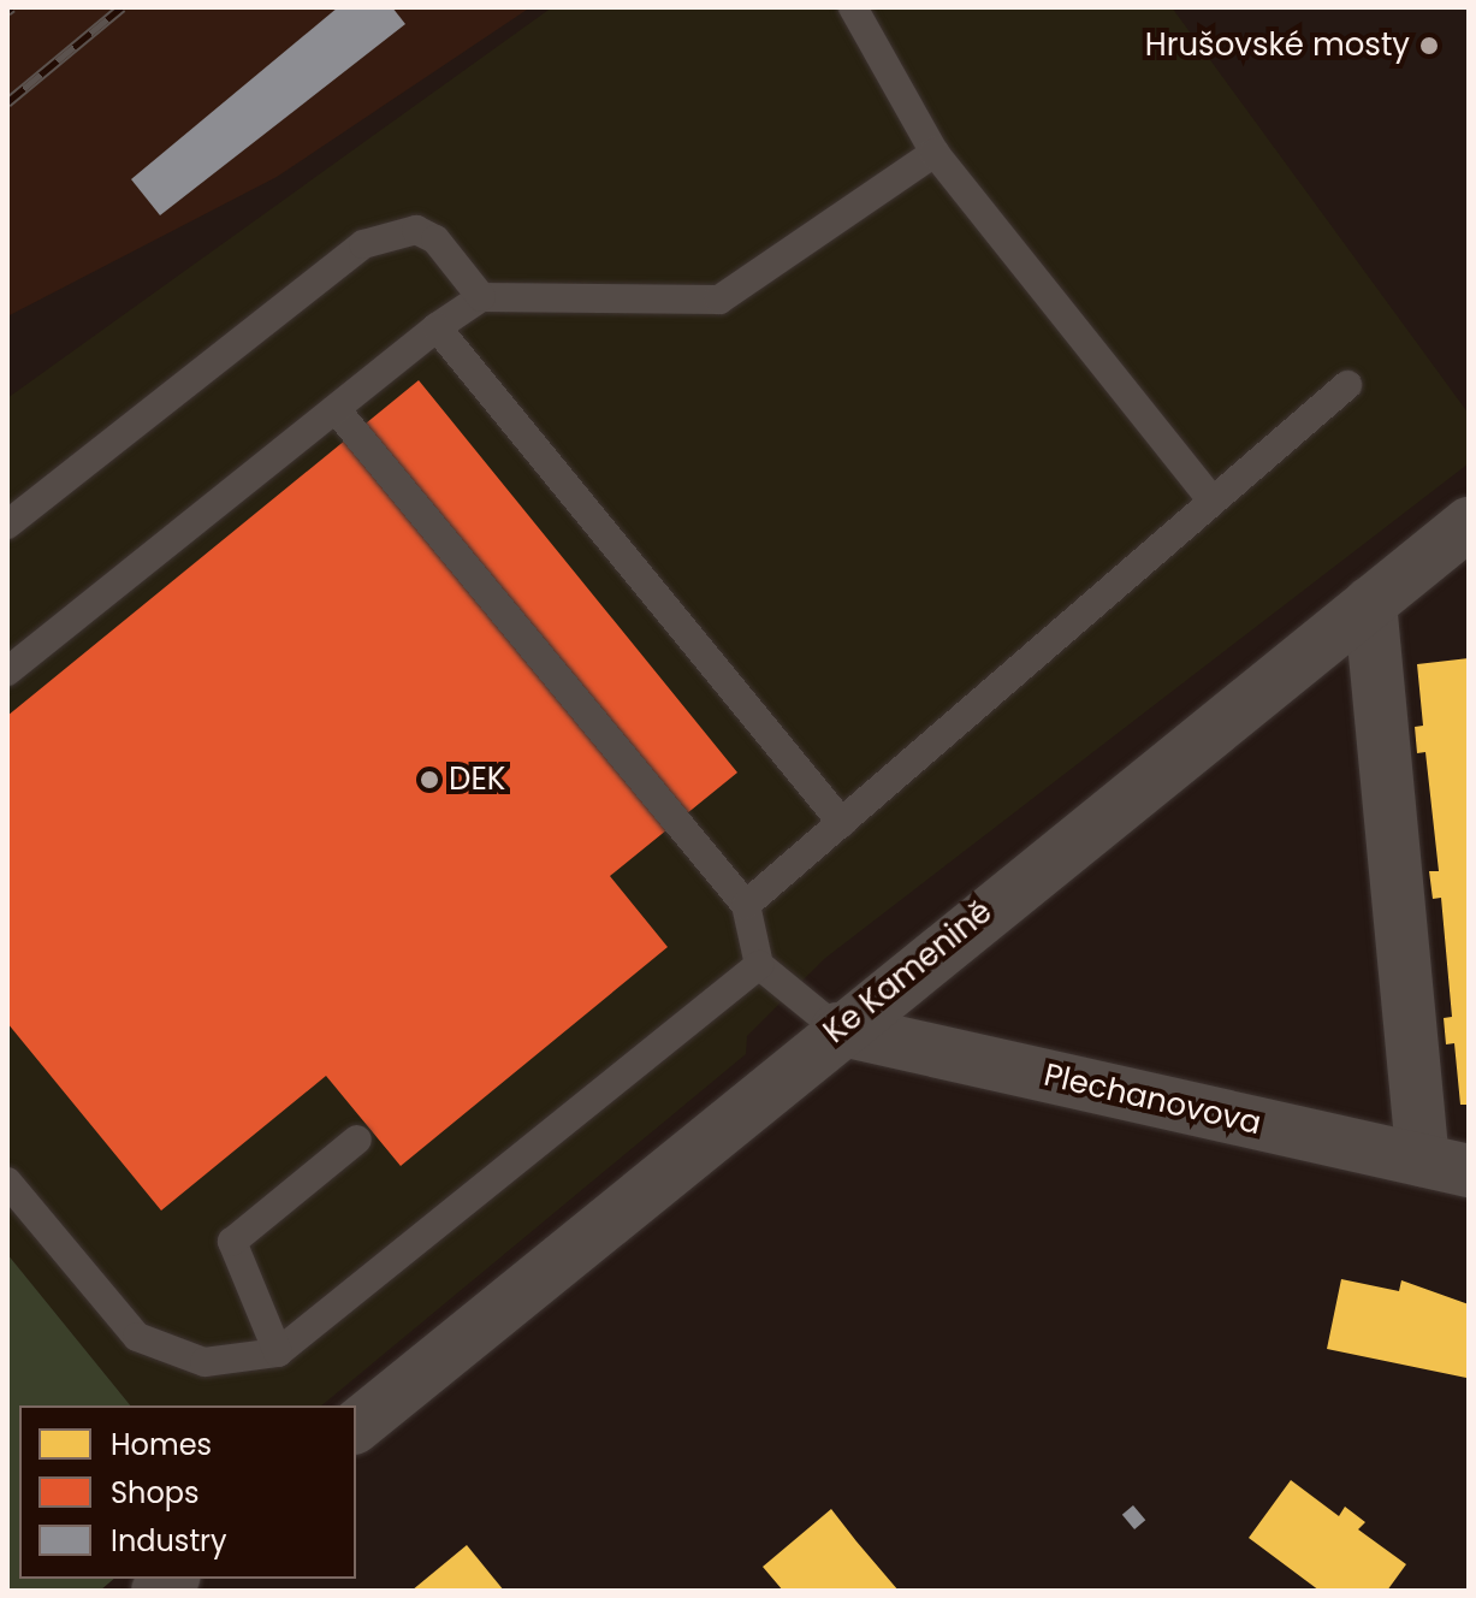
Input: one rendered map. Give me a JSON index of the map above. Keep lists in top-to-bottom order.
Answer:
{
  "streets": {
    "street": ["Ke Kamenině", "Plechanovova"]
  },
  "crossings": [
    ["Ke Kamenině", "Plechanovova"]
  ],
  "places": ["Hrušovské mosty", "DEK"],
  "legend": ["Homes", "Shops", "Industry"]
}
